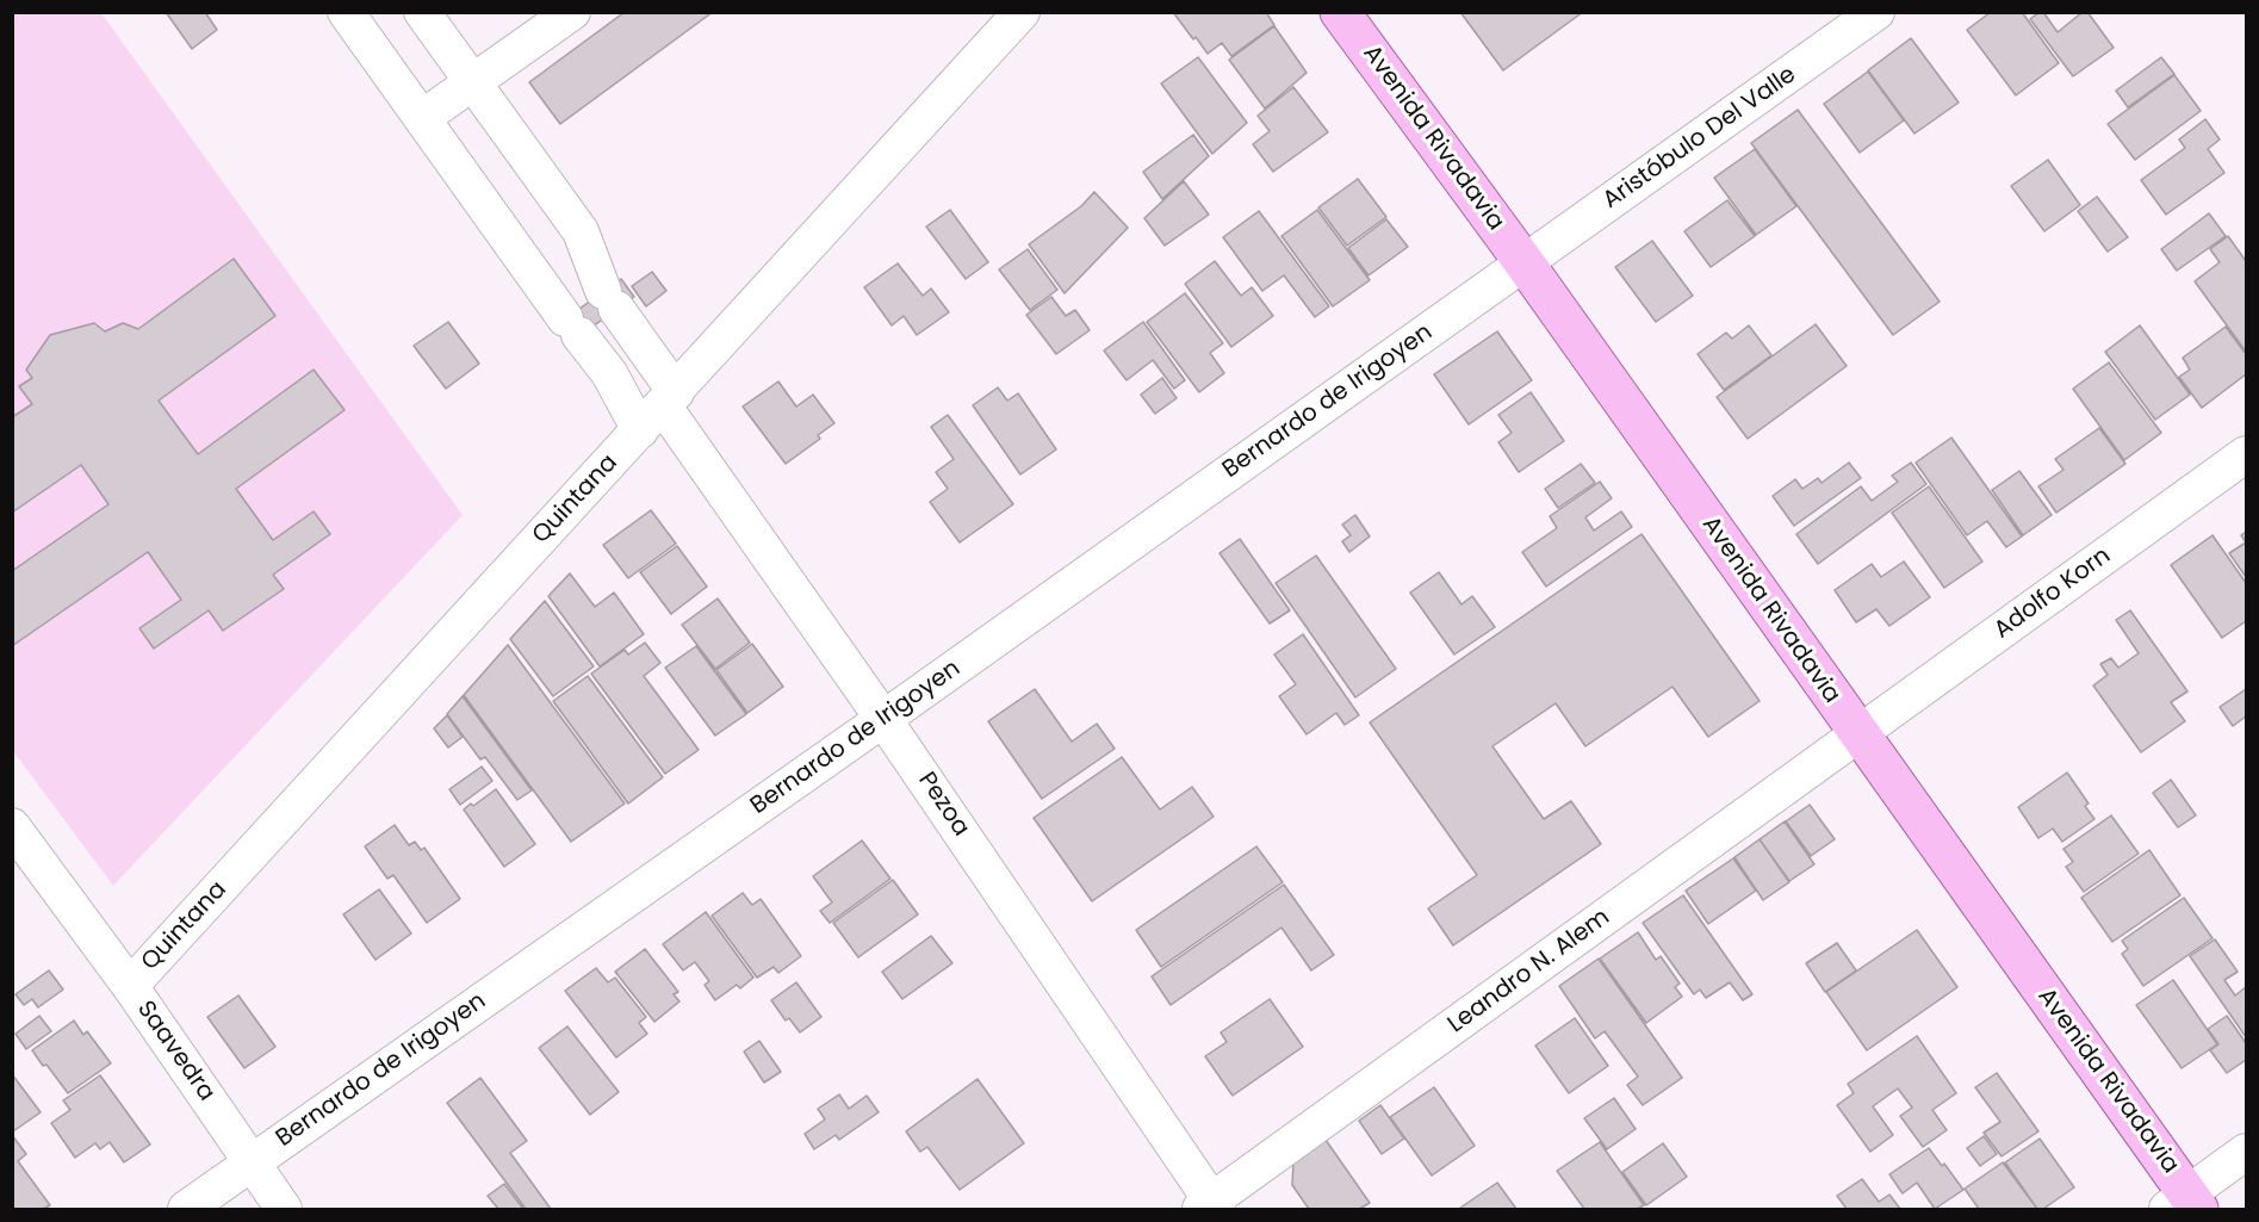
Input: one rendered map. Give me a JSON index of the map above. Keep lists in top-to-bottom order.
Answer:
{
  "streets": {
    "main road": ["Avenida Rivadavia"],
    "street": [
      "Aristóbulo Del Valle",
      "Bernardo de Irigoyen",
      "Quintana",
      "Adolfo Korn",
      "Pezoa",
      "Leandro N. Alem",
      "Saavedra"
    ]
  },
  "crossings": [
    ["Avenida Rivadavia", "Aristóbulo Del Valle"],
    ["Avenida Rivadavia", "Bernardo de Irigoyen"],
    ["Avenida Rivadavia", "Adolfo Korn"],
    ["Avenida Rivadavia", "Leandro N. Alem"],
    ["Aristóbulo Del Valle", "Bernardo de Irigoyen"],
    ["Bernardo de Irigoyen", "Pezoa"],
    ["Bernardo de Irigoyen", "Saavedra"],
    ["Quintana", "Pezoa"],
    ["Quintana", "Saavedra"],
    ["Adolfo Korn", "Leandro N. Alem"],
    ["Pezoa", "Leandro N. Alem"]
  ]
}
